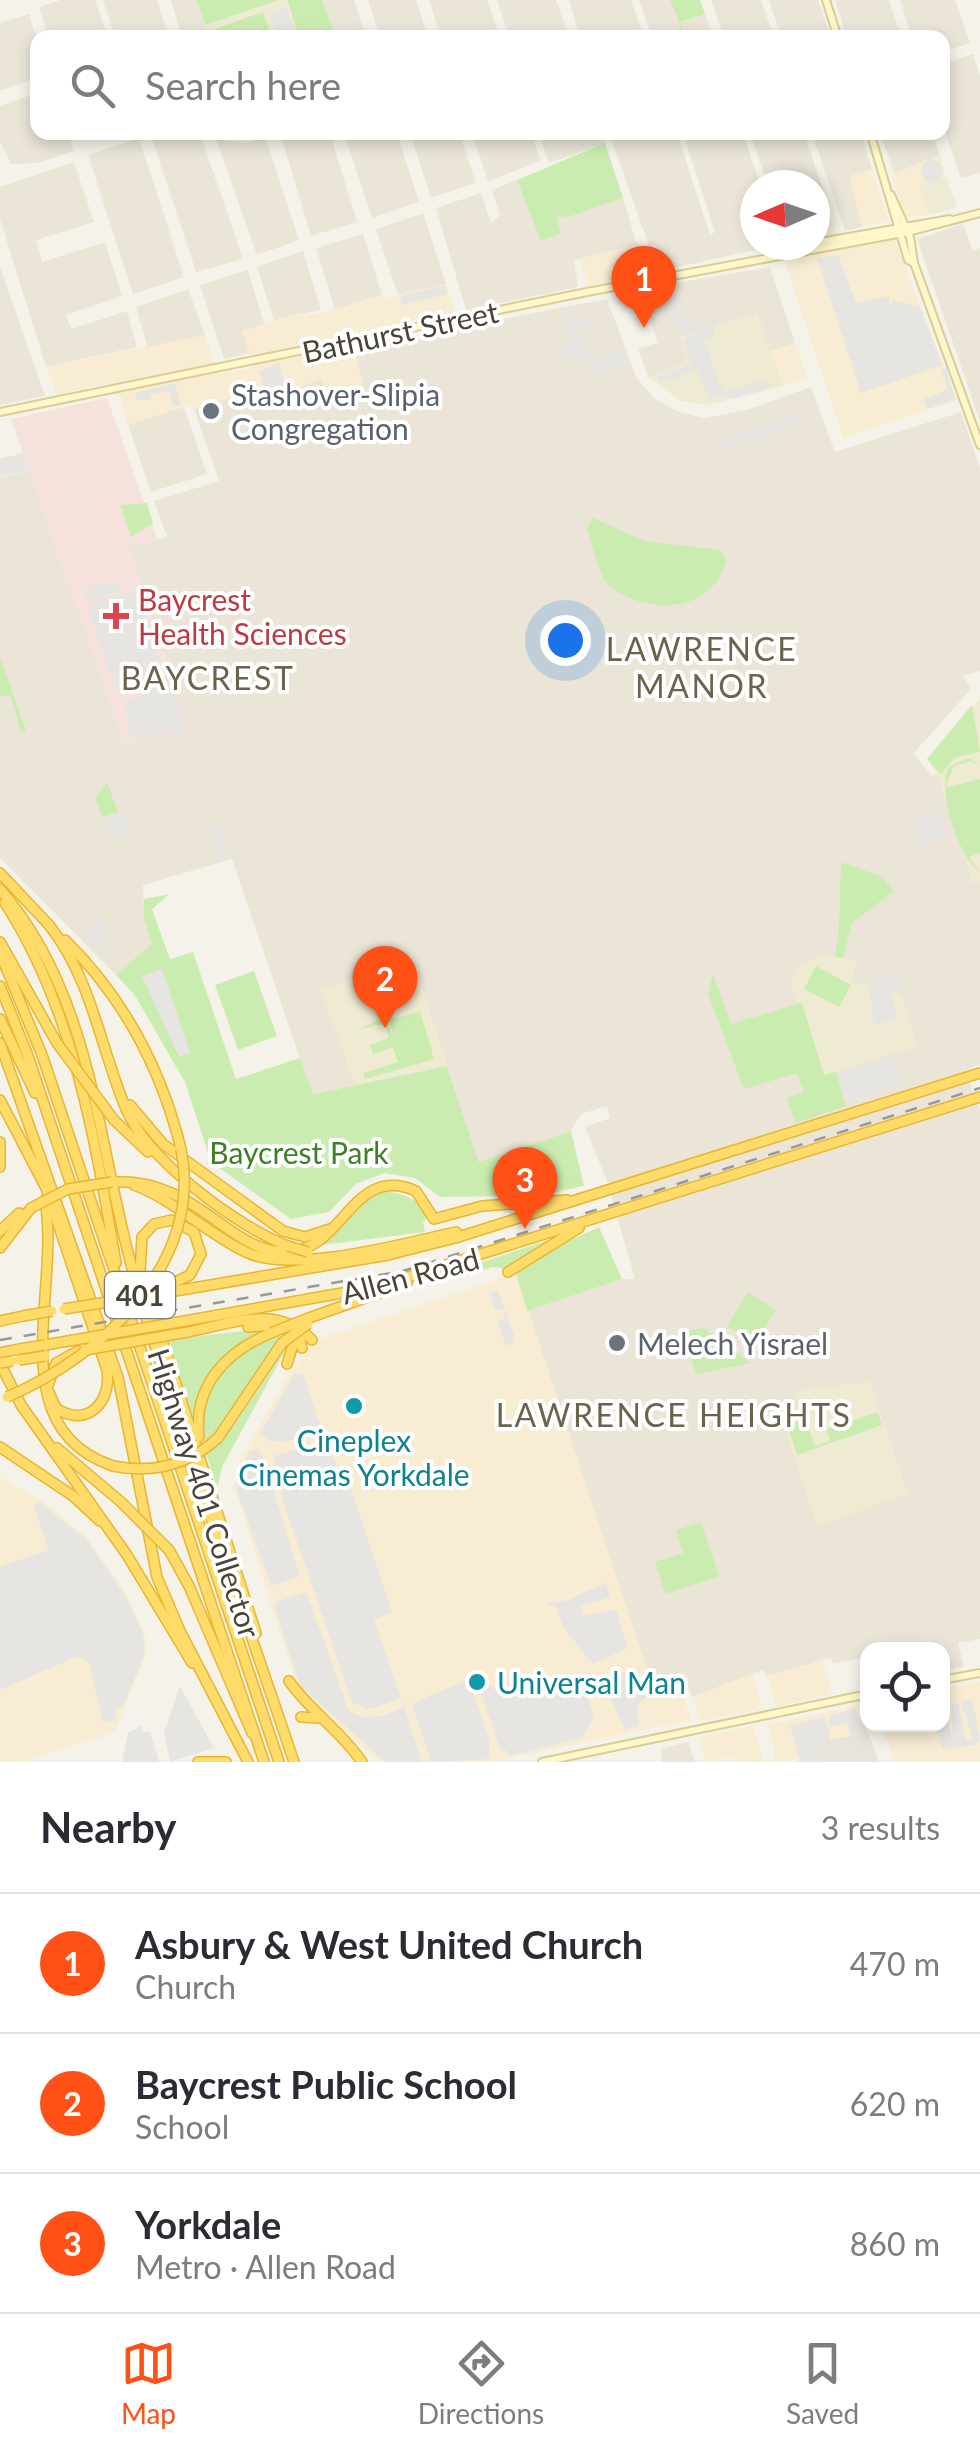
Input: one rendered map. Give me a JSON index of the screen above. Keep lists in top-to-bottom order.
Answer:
{
  "streets": {
    "highway": ["Allen Road", "401", "Highway 401 Collector"],
    "main road": ["Bathurst Street"]
  },
  "districts": ["LAWRENCE MANOR", "BAYCREST", "LAWRENCE HEIGHTS"],
  "parks": ["Baycrest Park"],
  "places": {
    "other": [
      "Stashover-Slipia Congregation",
      "Melech Yisrael",
      "Cineplex Cinemas Yorkdale",
      "Universal Man"
    ],
    "health": ["Baycrest Health Sciences"]
  },
  "north": "left",
  "page": {
    "search": "Search here",
    "pins": ["1", "2", "3"],
    "heading": ["Nearby", "3 results"],
    "list": [
      {
        "mark": "1",
        "name": "Asbury & West United Church",
        "note": "Church",
        "value": "470 m"
      },
      {
        "mark": "2",
        "name": "Baycrest Public School",
        "note": "School",
        "value": "620 m"
      },
      {
        "mark": "3",
        "name": "Yorkdale",
        "note": "Metro · Allen Road",
        "value": "860 m"
      }
    ],
    "nav": ["Map", "Directions", "Saved"]
  }
}
